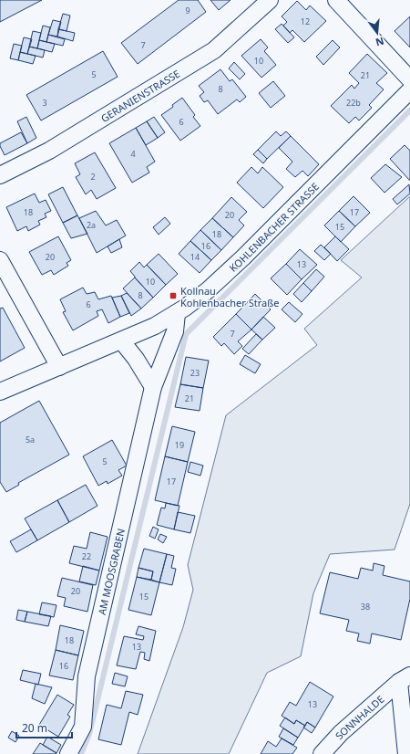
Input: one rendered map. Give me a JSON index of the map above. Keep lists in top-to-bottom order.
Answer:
{
  "streets": {
    "street": [
      "GERANIENSTRASSE",
      "KOHLENBACHER STRASSE",
      "AM MOOSGRABEN",
      "SONNHALDE"
    ]
  },
  "crossings": [
    ["KOHLENBACHER STRASSE", "AM MOOSGRABEN"]
  ],
  "places": {
    "transit": ["Kollnau Kohlenbacher Straße"]
  },
  "house_numbers": [
    "9",
    "12",
    "7",
    "10",
    "5",
    "21",
    "8",
    "3",
    "22b",
    "6",
    "4",
    "2",
    "18",
    "17",
    "20",
    "2a",
    "15",
    "18",
    "16",
    "20",
    "14",
    "13",
    "10",
    "8",
    "6",
    "7",
    "23",
    "21",
    "5a",
    "19",
    "5",
    "17",
    "22",
    "20",
    "15",
    "38",
    "18",
    "13",
    "16",
    "13"
  ],
  "scale_bar": "20 m",
  "north": "bottom"
}
